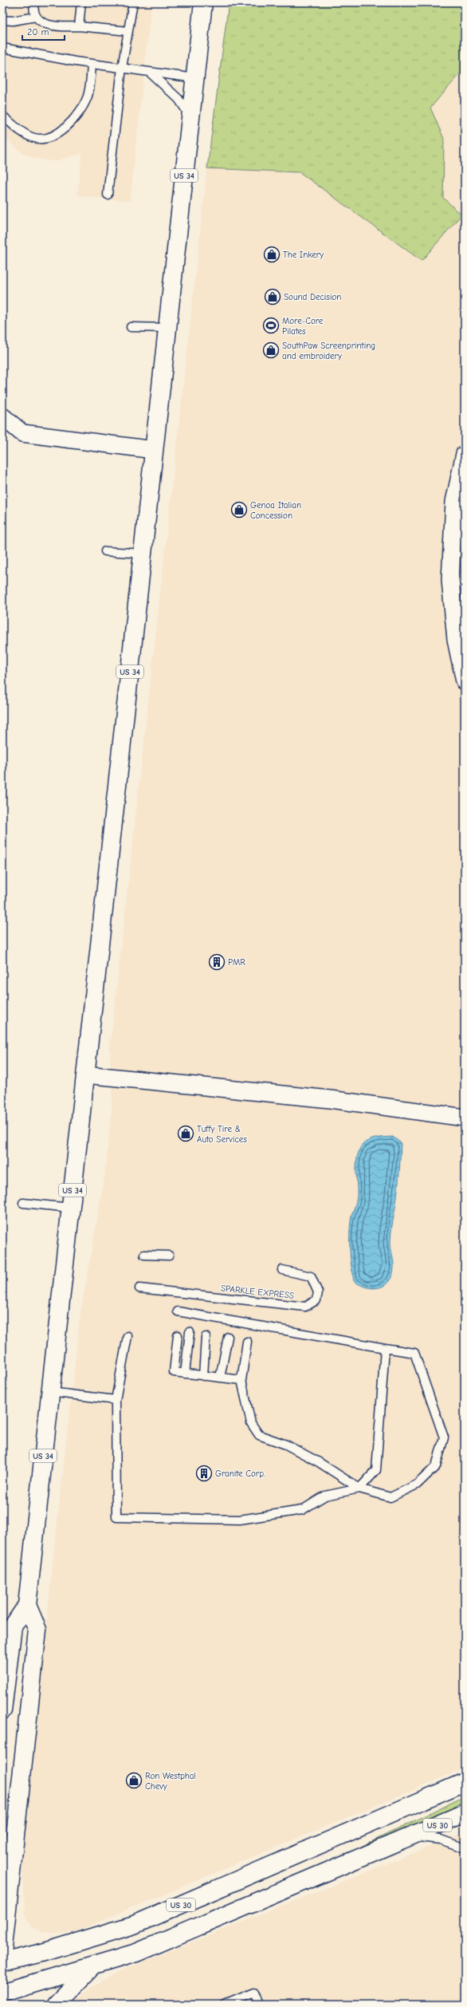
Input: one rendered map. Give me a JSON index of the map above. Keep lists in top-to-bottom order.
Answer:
{
  "streets": {
    "main road": ["US 34", "US 30"],
    "lane": ["SPARKLE EXPRESS"]
  },
  "places": {
    "shop": [
      "The Inkery",
      "Sound Decision",
      "SouthPaw Screenprinting and embroidery",
      "Genoa Italian Concession",
      "Tuffy Tire & Auto Services",
      "Ron Westphal Chevy"
    ],
    "sports": ["More-Core Pilates"],
    "building": ["PMR", "Granite Corp."]
  },
  "scale_bar": "20 m"
}
